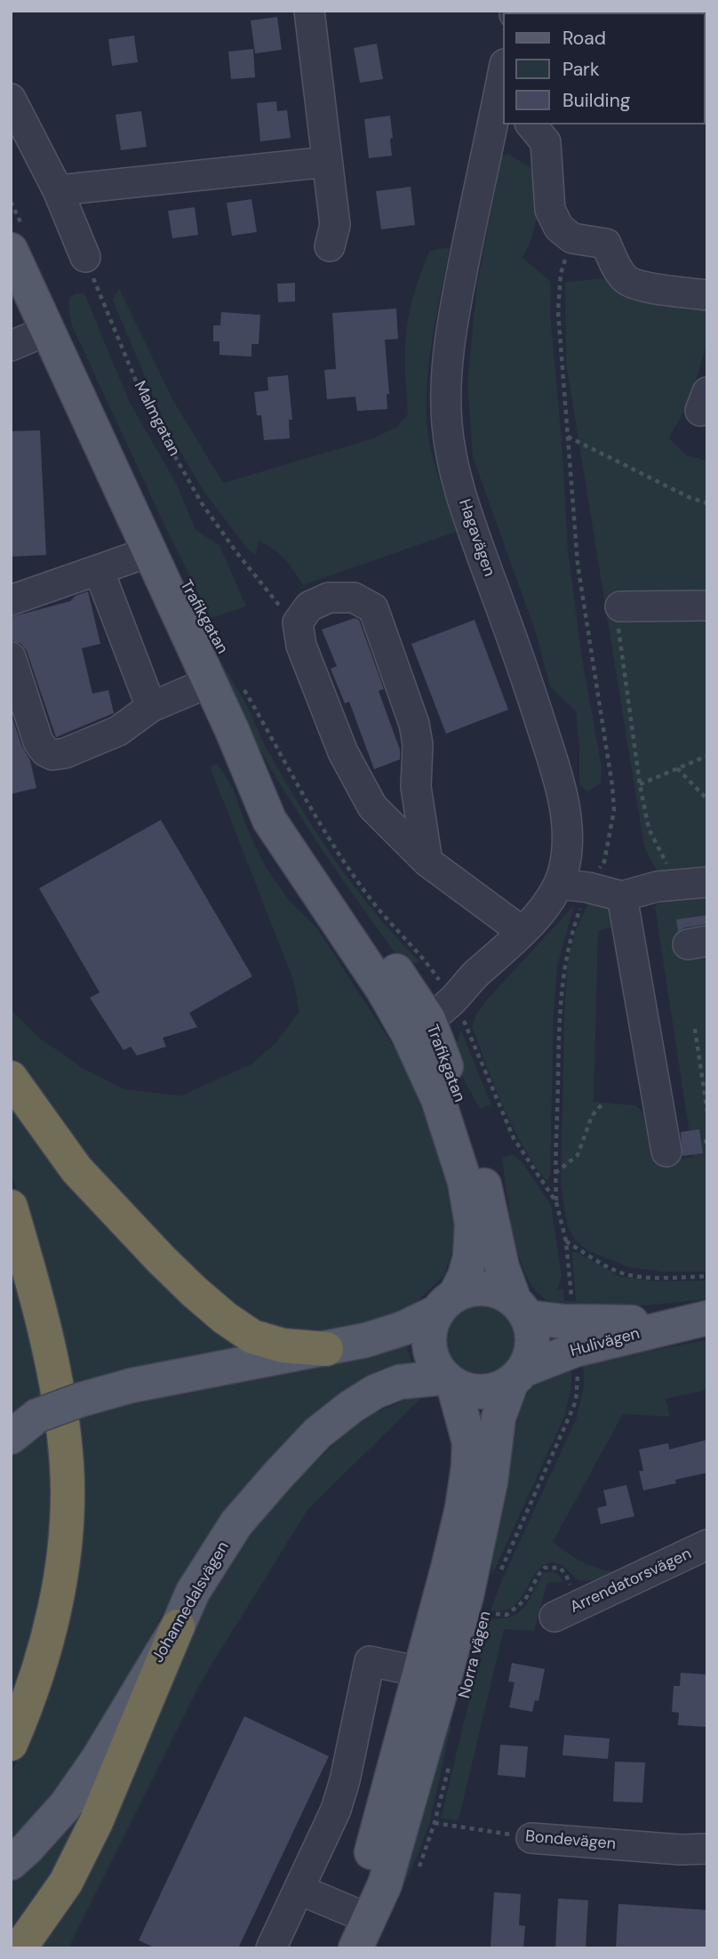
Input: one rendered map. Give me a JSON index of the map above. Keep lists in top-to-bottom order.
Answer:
{
  "streets": {
    "main road": [
      "Trafikgatan",
      "Hulivägen",
      "Johannedalsvägen",
      "Norra vägen"
    ],
    "street": ["Hagavägen", "Arrendatorsvägen", "Bondevägen"],
    "path": ["Malmgatan"]
  },
  "crossings": [
    ["Hagavägen", "Trafikgatan"],
    ["Trafikgatan", "Hulivägen"],
    ["Trafikgatan", "Johannedalsvägen"],
    ["Trafikgatan", "Norra vägen"],
    ["Hulivägen", "Johannedalsvägen"],
    ["Hulivägen", "Norra vägen"],
    ["Johannedalsvägen", "Norra vägen"]
  ],
  "legend": ["Road", "Park", "Building"]
}
